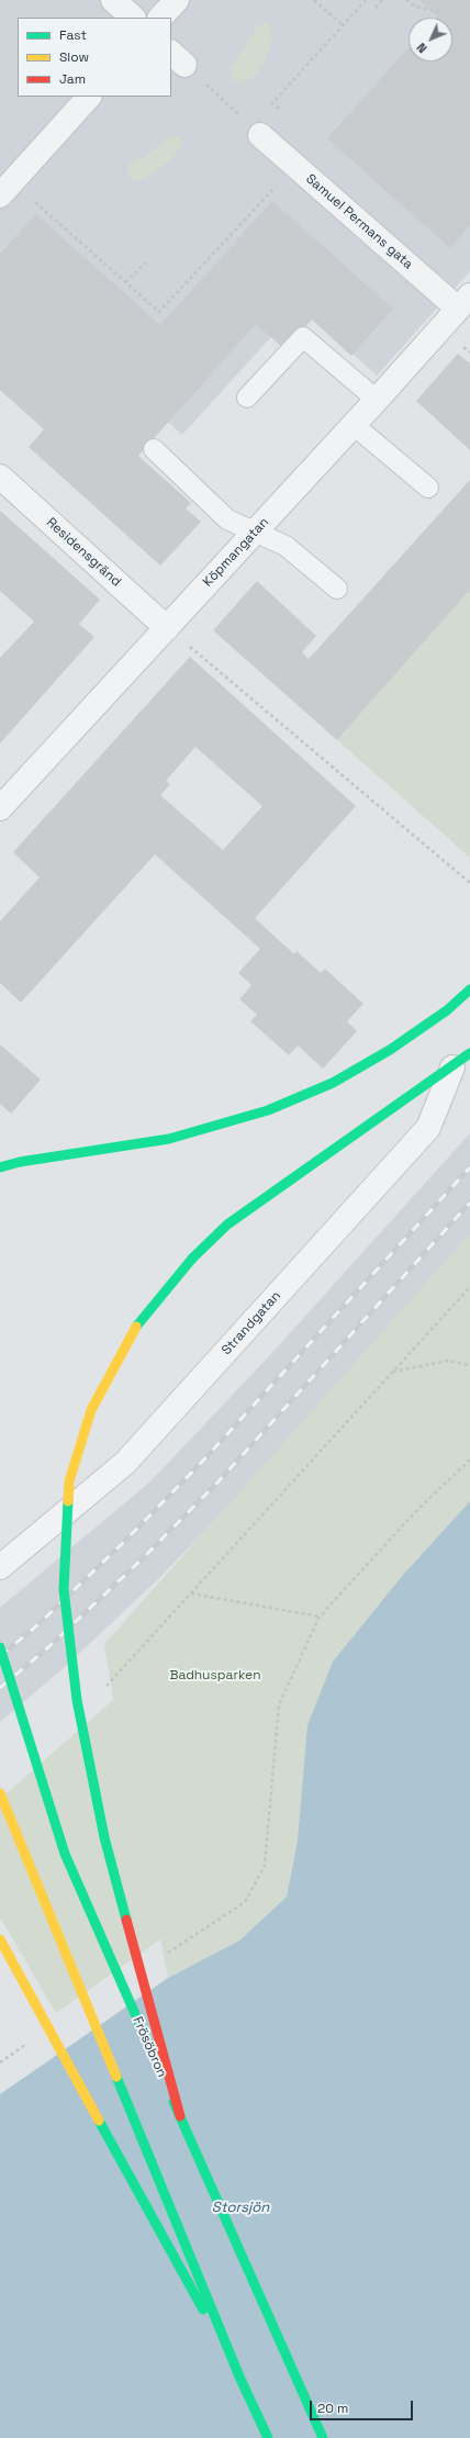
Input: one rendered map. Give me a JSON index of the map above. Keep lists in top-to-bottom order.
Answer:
{
  "streets": {
    "main road": ["Frösöbron"],
    "street": [
      "Samuel Permans gata",
      "Residensgränd",
      "Köpmangatan",
      "Strandgatan"
    ]
  },
  "crossings": [
    ["Samuel Permans gata", "Köpmangatan"],
    ["Residensgränd", "Köpmangatan"]
  ],
  "water": ["Storsjön"],
  "parks": ["Badhusparken"],
  "legend": ["Fast", "Slow", "Jam"],
  "scale_bar": "20 m",
  "north": "bottom left"
}
